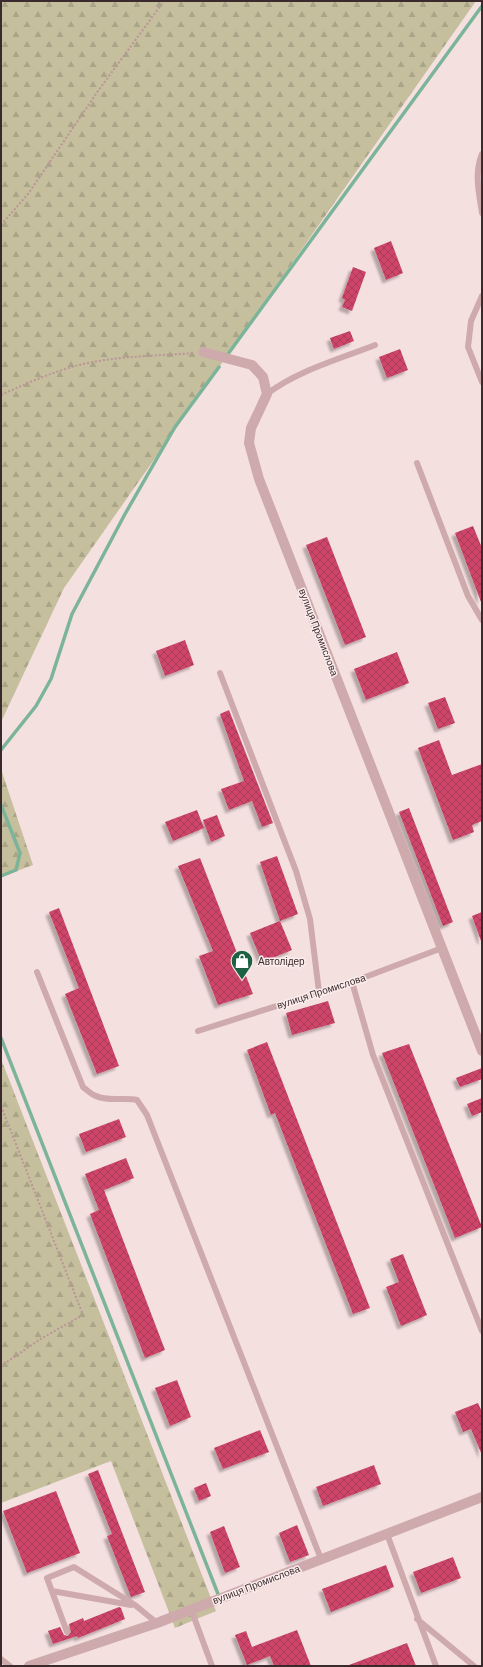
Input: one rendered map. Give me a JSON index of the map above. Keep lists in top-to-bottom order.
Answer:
{
  "streets": {
    "street": ["вулиця Промислова"]
  },
  "places": {
    "shop": ["Автолідер"]
  }
}
